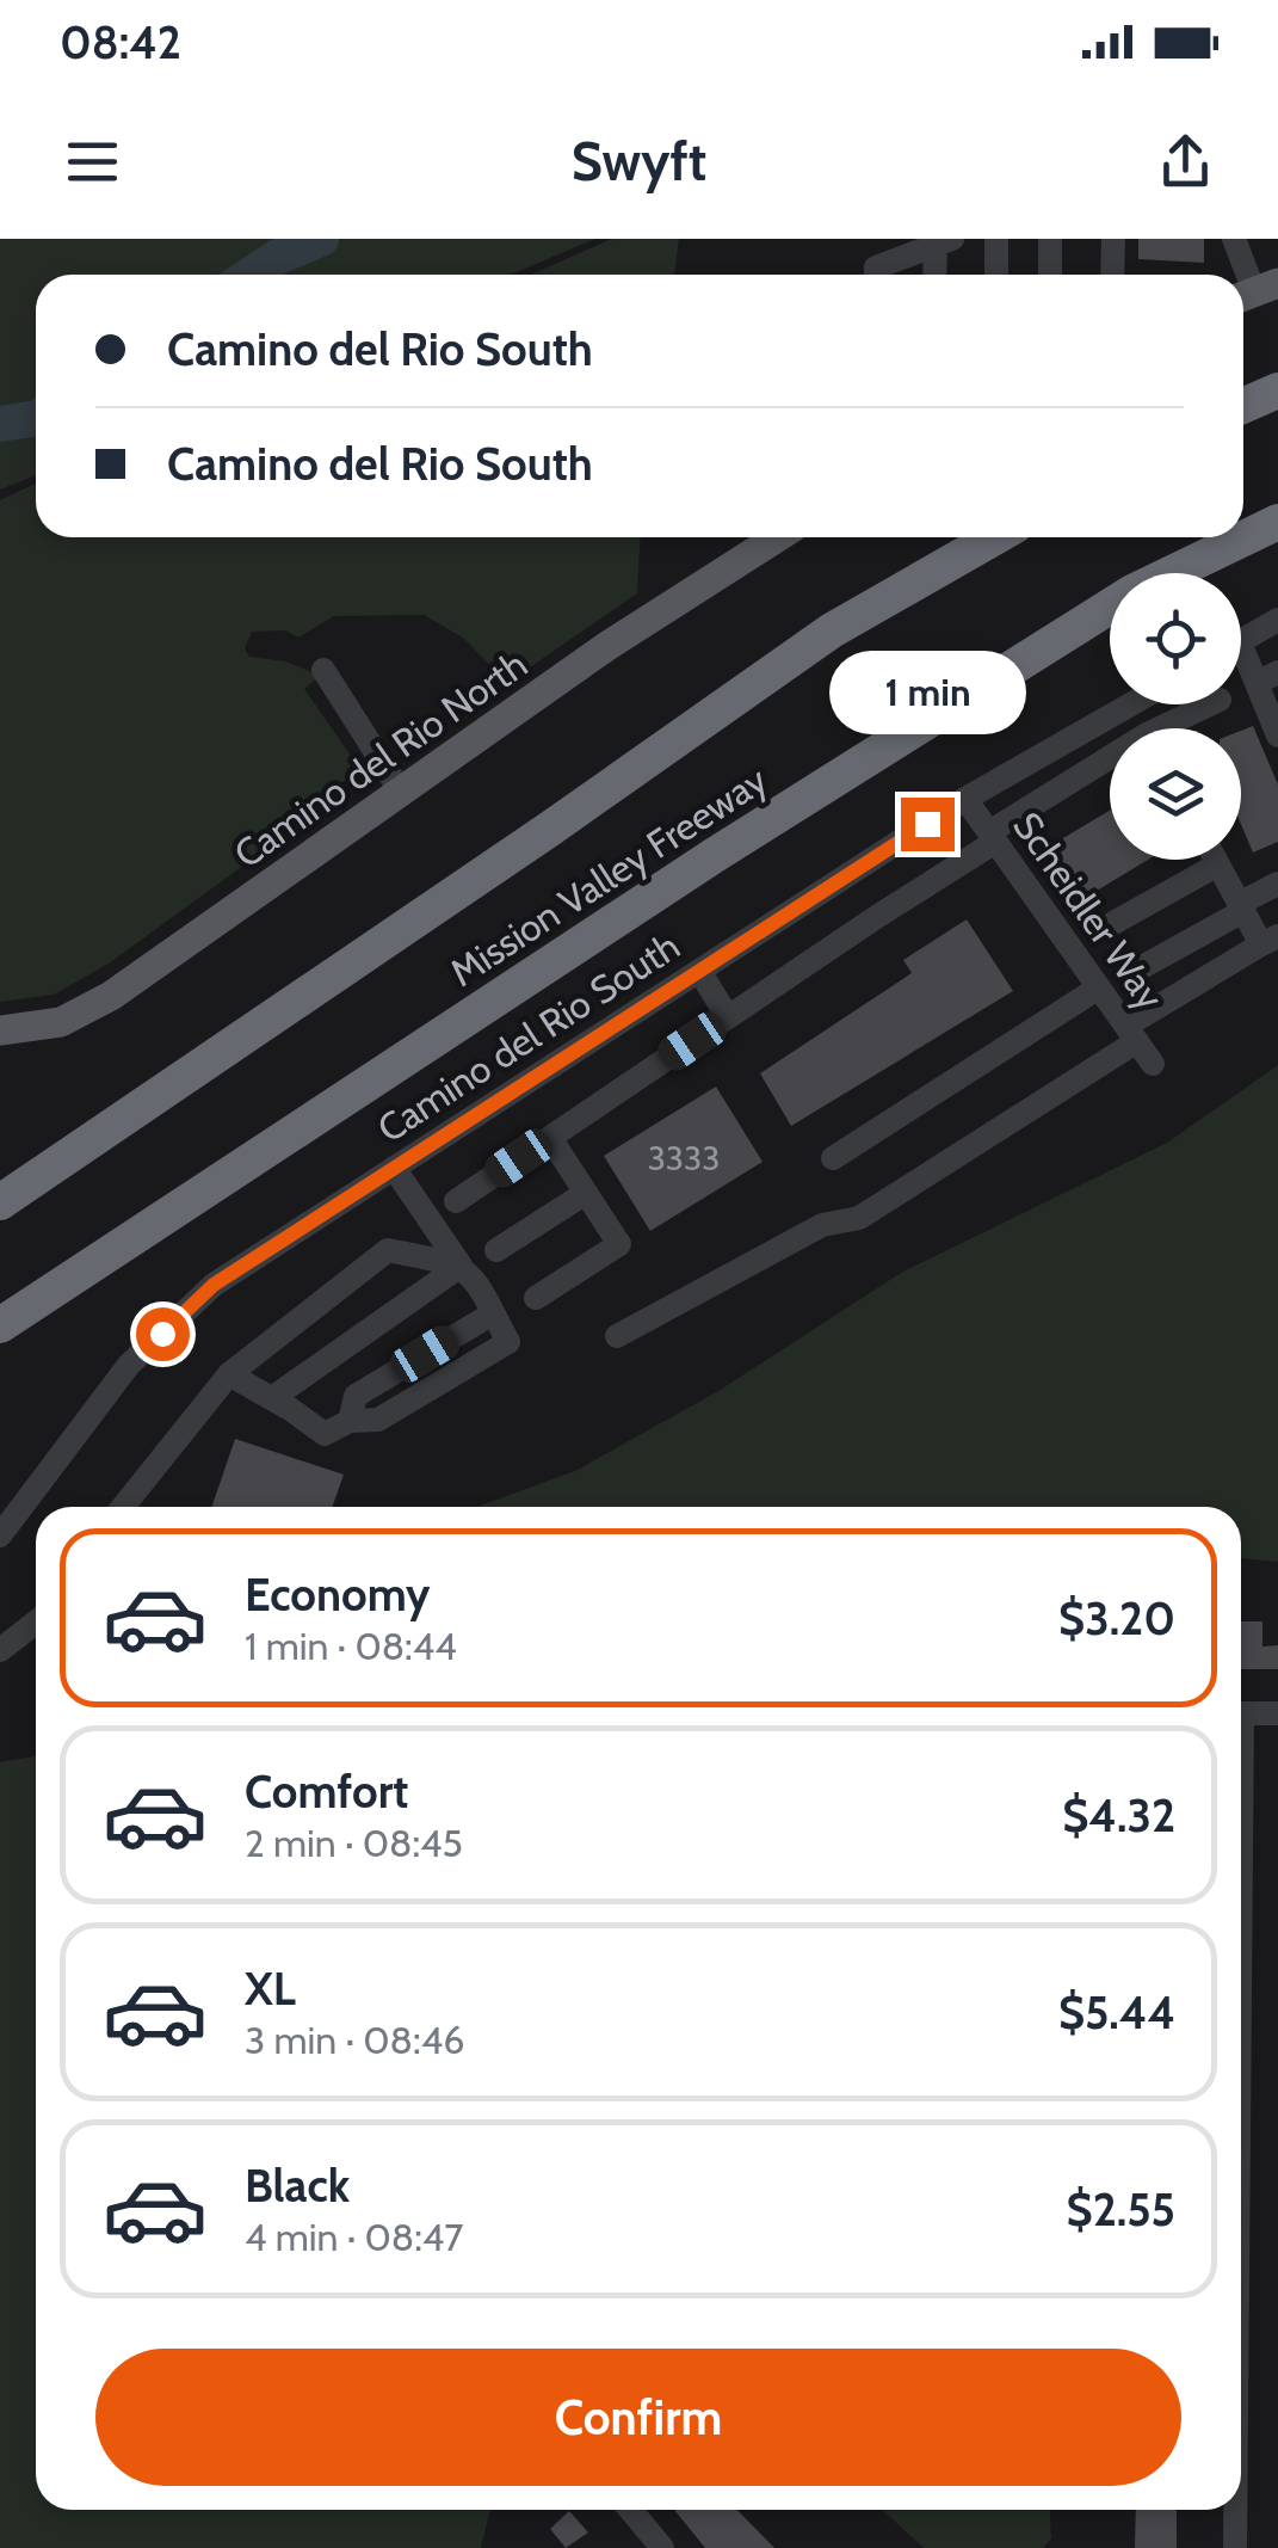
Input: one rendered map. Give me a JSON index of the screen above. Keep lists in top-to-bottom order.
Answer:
{
  "streets": {
    "highway": ["Mission Valley Freeway"],
    "main road": ["Camino del Rio North"],
    "street": ["Scheidler Way", "Camino del Rio South"]
  },
  "crossings": [
    ["Scheidler Way", "Camino del Rio South"]
  ],
  "house_numbers": ["3333"],
  "page": {
    "status": "08:42",
    "header": "Swyft",
    "banner": ["Camino del Rio South", "Camino del Rio South"],
    "bubble": "1 min",
    "list": [
      {
        "name": "Economy",
        "note": "1 min · 08:44",
        "value": "$3.20"
      },
      {
        "name": "Comfort",
        "note": "2 min · 08:45",
        "value": "$4.32"
      },
      {
        "name": "XL",
        "note": "3 min · 08:46",
        "value": "$5.44"
      },
      {
        "name": "Black",
        "note": "4 min · 08:47",
        "value": "$2.55"
      }
    ],
    "buttons": "Confirm"
  }
}
